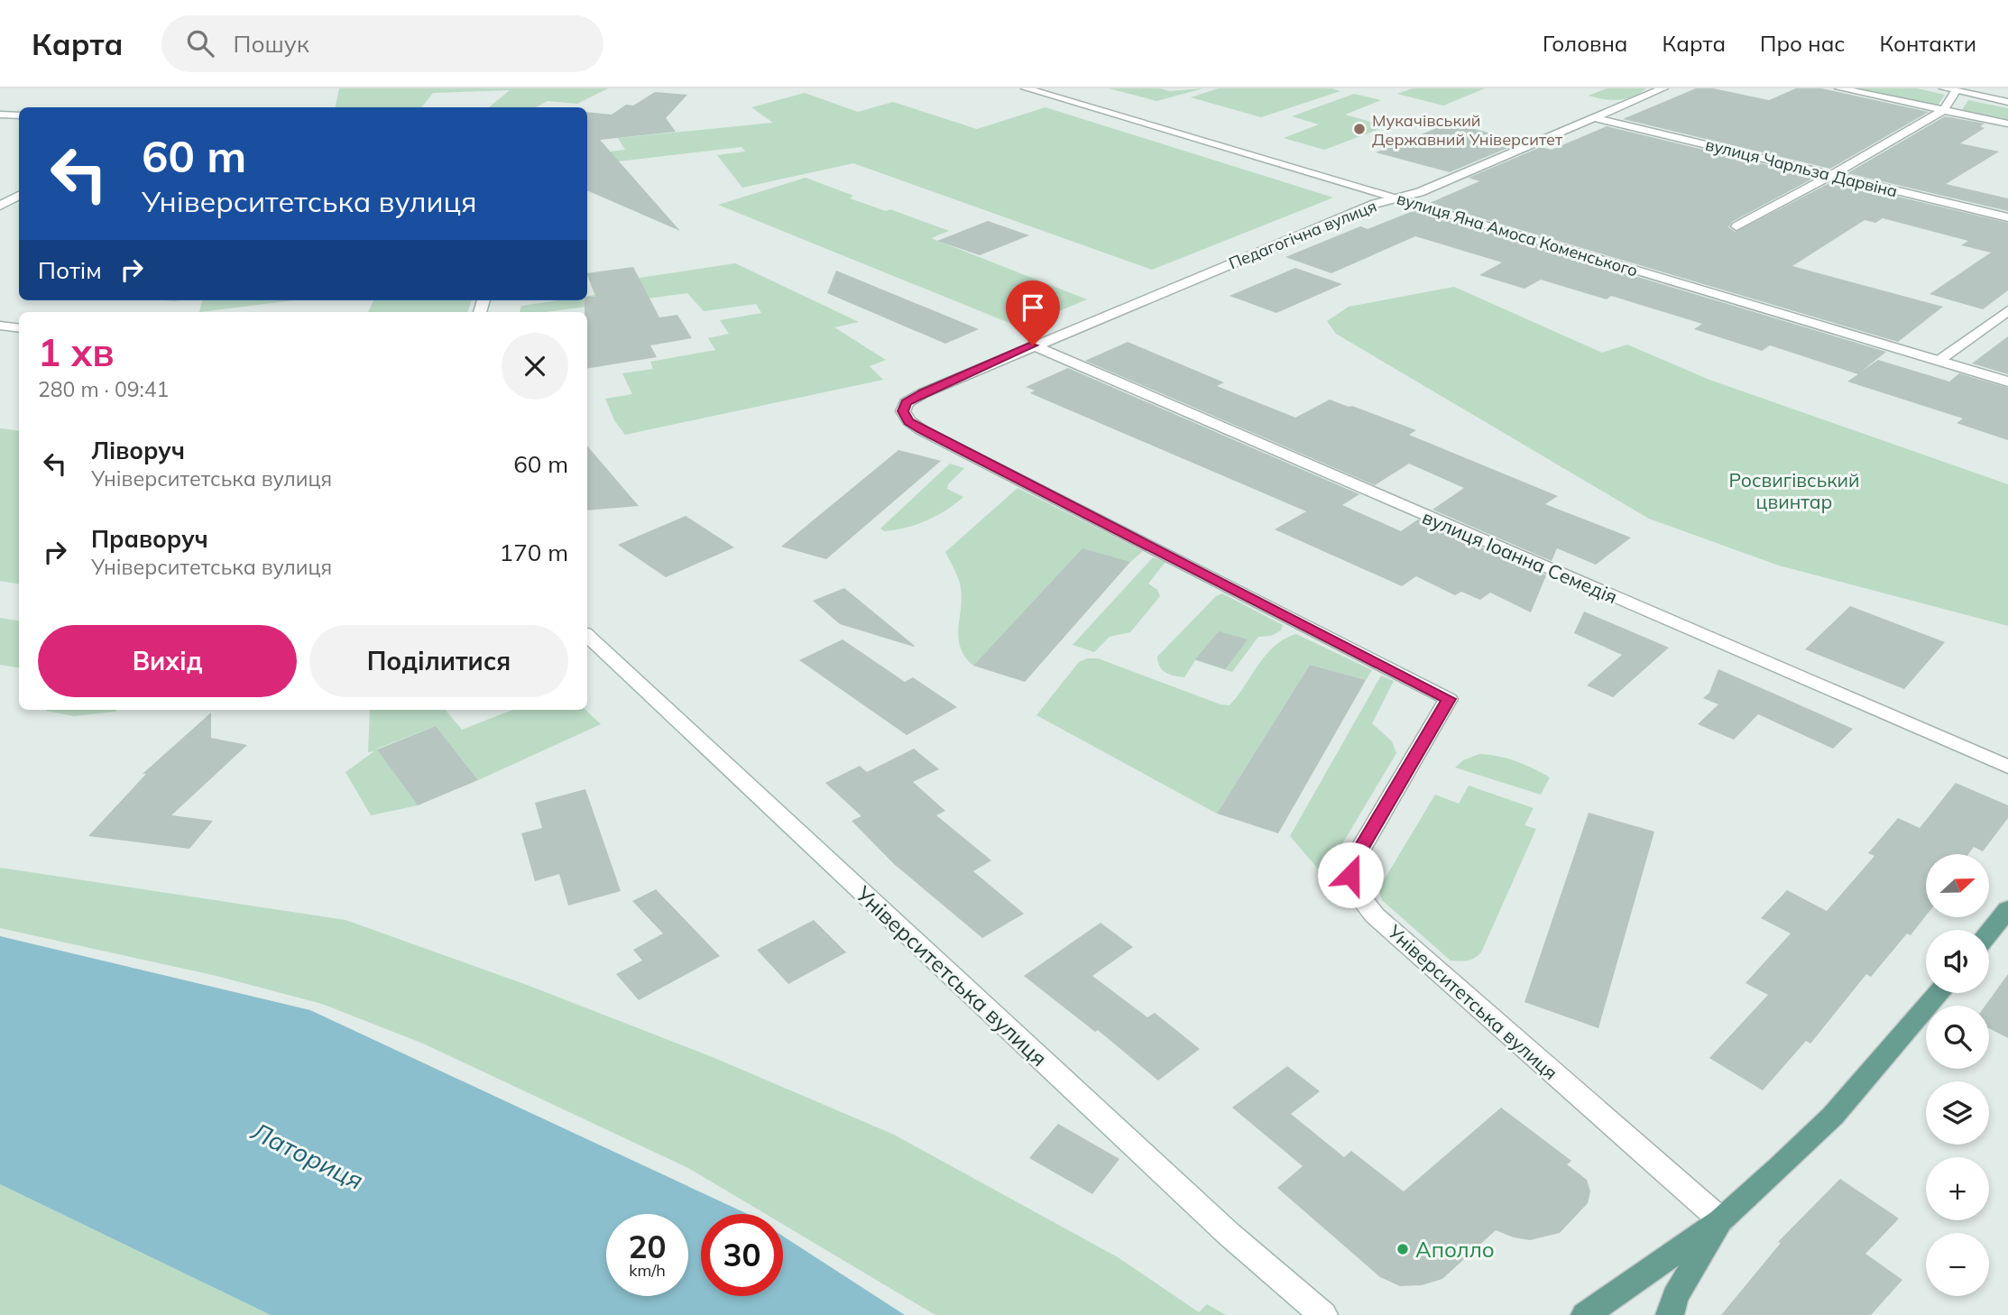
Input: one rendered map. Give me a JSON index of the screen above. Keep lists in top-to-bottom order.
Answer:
{
  "streets": {
    "street": [
      "вулиця Чарльза Дарвіна",
      "Педагогічна вулиця",
      "вулиця Яна Амоса Коменського",
      "вулиця Іоанна Семедія",
      "Університетська вулиця"
    ]
  },
  "crossings": [
    ["вулиця Чарльза Дарвіна", "Педагогічна вулиця"],
    ["Педагогічна вулиця", "вулиця Яна Амоса Коменського"],
    ["Педагогічна вулиця", "вулиця Іоанна Семедія"],
    ["Педагогічна вулиця", "Університетська вулиця"],
    ["вулиця Іоанна Семедія", "Університетська вулиця"]
  ],
  "water": ["Латориця"],
  "parks": ["Росвигівський цвинтар"],
  "places": ["Мукачівський Державний Університет", "Аполло"],
  "north": "right",
  "page": {
    "header": "Карта",
    "search": "Пошук",
    "nav": [
      "Головна",
      "Карта",
      "Про нас",
      "Контакти"
    ],
    "turn": ["60 m", "Університетська вулиця"],
    "then": "Потім",
    "heading": ["1 хв", "280 m · 09:41"],
    "list": [
      {
        "name": "Ліворуч",
        "note": "Університетська вулиця",
        "value": "60 m"
      },
      {
        "name": "Праворуч",
        "note": "Університетська вулиця",
        "value": "170 m"
      }
    ],
    "buttons": ["Вихід", "Поділитися"],
    "map_buttons": ["+", "−"],
    "speed": "20 km/h",
    "limit": "30"
  }
}
